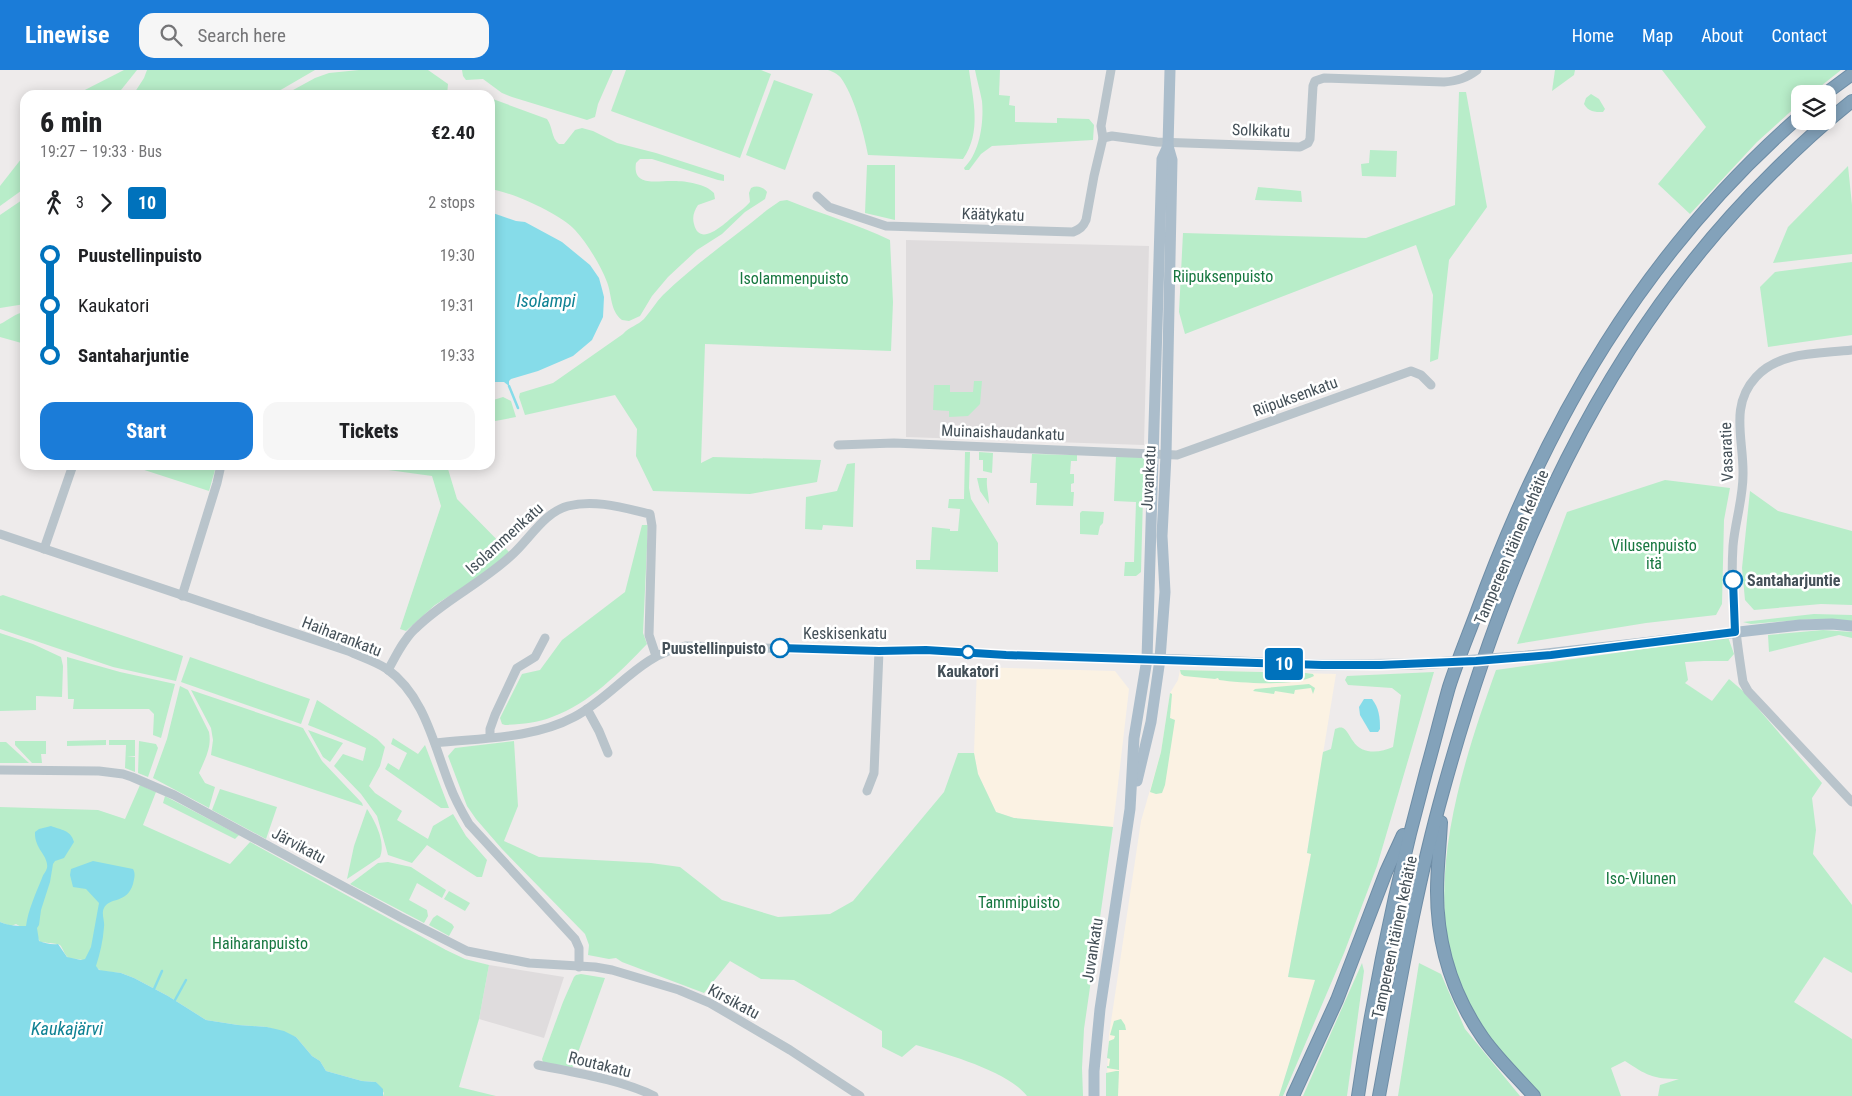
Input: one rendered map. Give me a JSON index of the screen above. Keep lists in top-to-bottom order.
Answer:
{
  "streets": {
    "highway": ["Tampereen itäinen kehätie"],
    "main road": ["Juvankatu", "Keskisenkatu"],
    "street": [
      "Solkikatu",
      "Käätykatu",
      "Riipuksenkatu",
      "Muinaishaudankatu",
      "Vasaratie",
      "Isolammenkatu",
      "Haiharankatu",
      "Järvikatu",
      "Kirsikatu",
      "Routakatu"
    ]
  },
  "crossings": [
    ["Solkikatu", "Käätykatu"],
    ["Solkikatu", "Juvankatu"],
    ["Riipuksenkatu", "Muinaishaudankatu"],
    ["Riipuksenkatu", "Juvankatu"],
    ["Muinaishaudankatu", "Juvankatu"],
    ["Juvankatu", "Keskisenkatu"],
    ["Isolammenkatu", "Keskisenkatu"],
    ["Isolammenkatu", "Haiharankatu"],
    ["Keskisenkatu", "Haiharankatu"],
    ["Haiharankatu", "Järvikatu"],
    ["Haiharankatu", "Kirsikatu"],
    ["Järvikatu", "Kirsikatu"]
  ],
  "water": ["Isolampi", "Kaukajärvi"],
  "parks": [
    "Riipuksenpuisto",
    "Isolammenpuisto",
    "Vilusenpuisto itä",
    "Iso-Vilunen",
    "Tammipuisto",
    "Haiharanpuisto"
  ],
  "places": ["Santaharjuntie", "Puustellinpuisto", "Kaukatori"],
  "lines": ["bus line 10"],
  "page": {
    "header": "Linewise",
    "search": "Search here",
    "nav": [
      "Home",
      "Map",
      "About",
      "Contact"
    ],
    "on_map": "10",
    "heading": ["6 min", "19:27 – 19:33 · Bus", "€2.40"],
    "legs": ["3", "10", "2 stops"],
    "list": [
      {
        "name": "Puustellinpuisto",
        "value": "19:30"
      },
      {
        "name": "Kaukatori",
        "value": "19:31"
      },
      {
        "name": "Santaharjuntie",
        "value": "19:33"
      }
    ],
    "buttons": ["Start", "Tickets"]
  }
}
